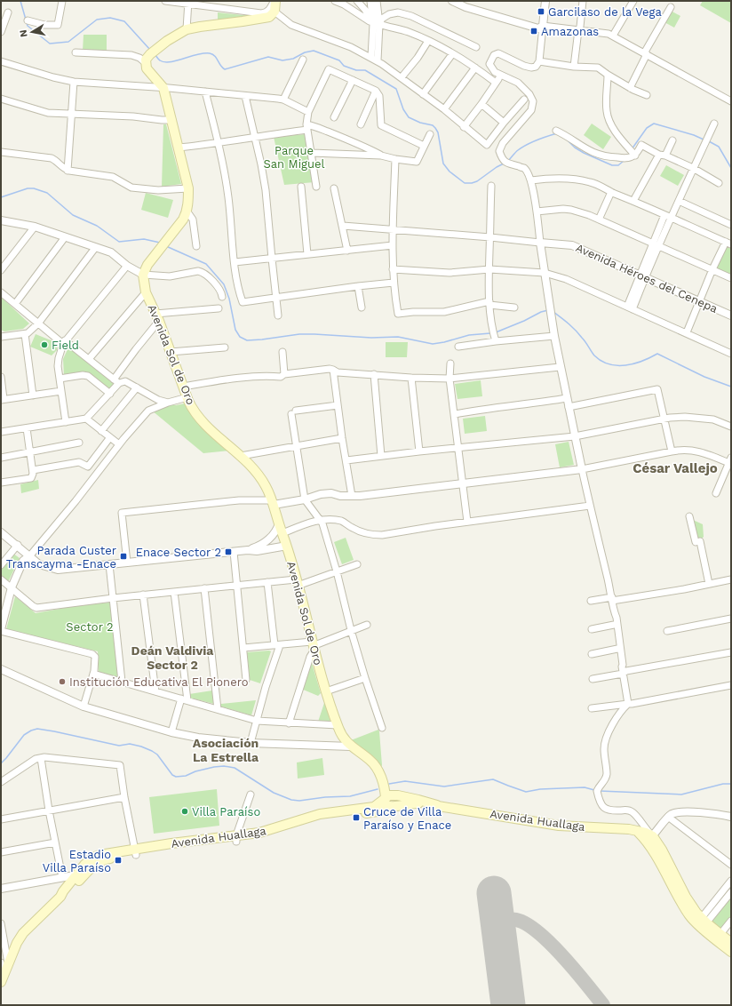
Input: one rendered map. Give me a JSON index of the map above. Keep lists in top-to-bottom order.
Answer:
{
  "streets": {
    "main road": ["Avenida Sol de Oro", "Avenida Huallaga"],
    "street": ["Avenida Héroes del Cenepa"]
  },
  "crossings": [
    ["Avenida Sol de Oro", "Avenida Huallaga"]
  ],
  "districts": ["César Vallejo", "Deán Valdivia Sector 2", "Asociación La Estrella"],
  "parks": ["Parque San Miguel", "Sector 2"],
  "places": {
    "transit": [
      "Garcilaso de la Vega",
      "Amazonas",
      "Enace Sector 2",
      "Parada Custer Transcayma -Enace",
      "Cruce de Villa Paraíso y Enace",
      "Estadio Villa Paraíso"
    ],
    "other": ["Field", "Institución Educativa El Pionero", "Villa Paraíso"]
  },
  "north": "left"
}
